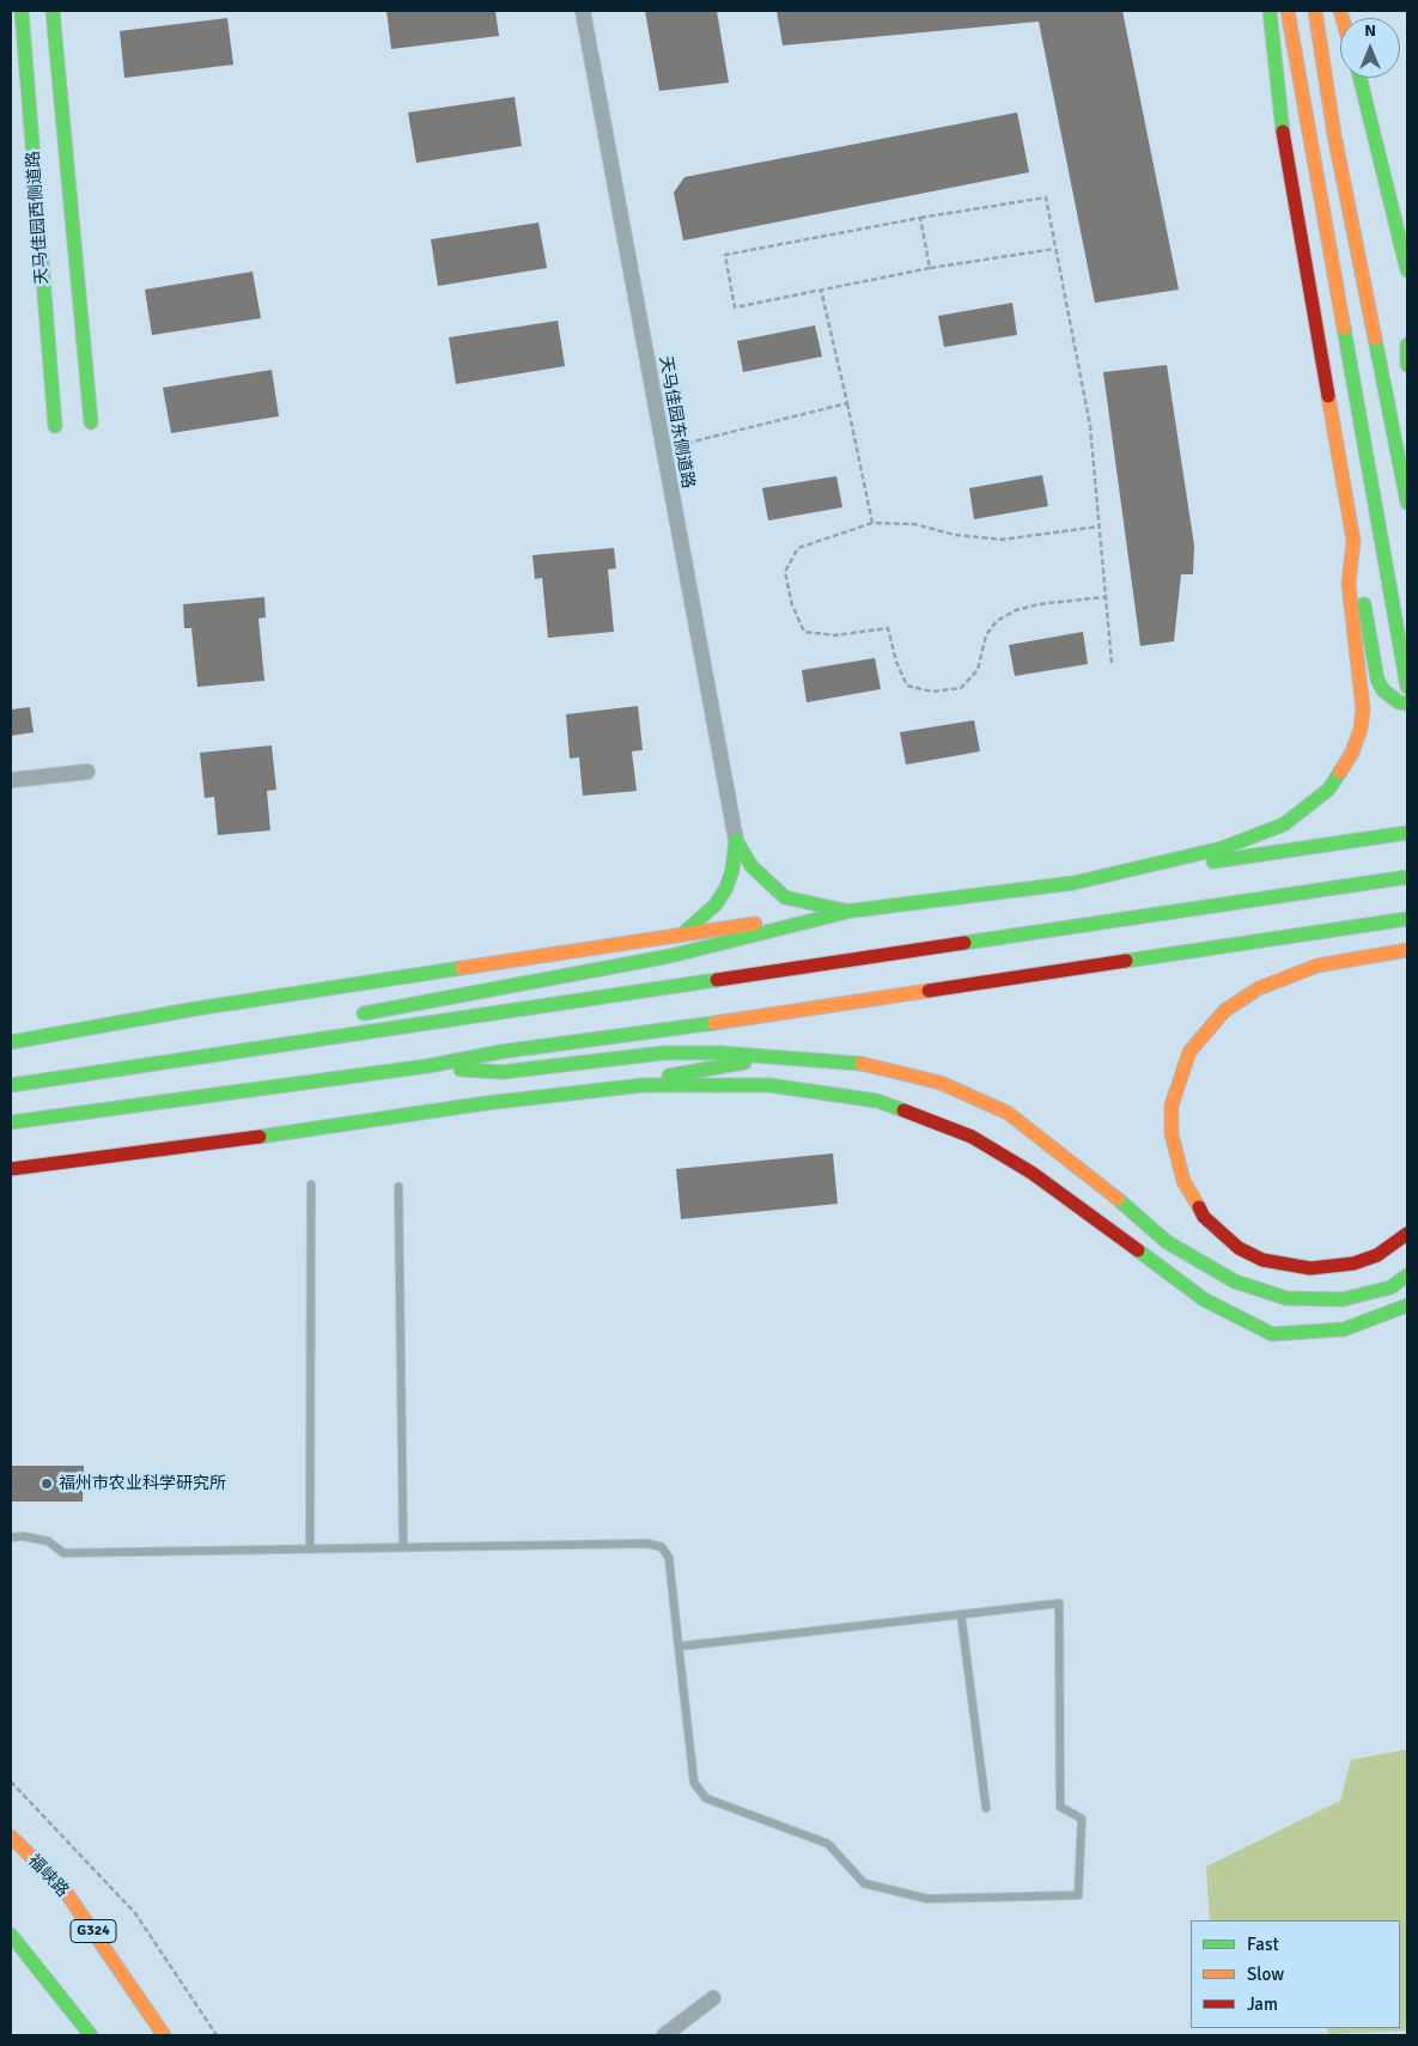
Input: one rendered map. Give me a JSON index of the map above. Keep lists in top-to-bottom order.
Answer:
{
  "streets": {
    "main road": ["天马佳园西侧道路", "福峡路", "G324"],
    "street": ["天马佳园东侧道路"]
  },
  "places": ["福州市农业科学研究所"],
  "legend": ["Fast", "Slow", "Jam"],
  "north": "top"
}
